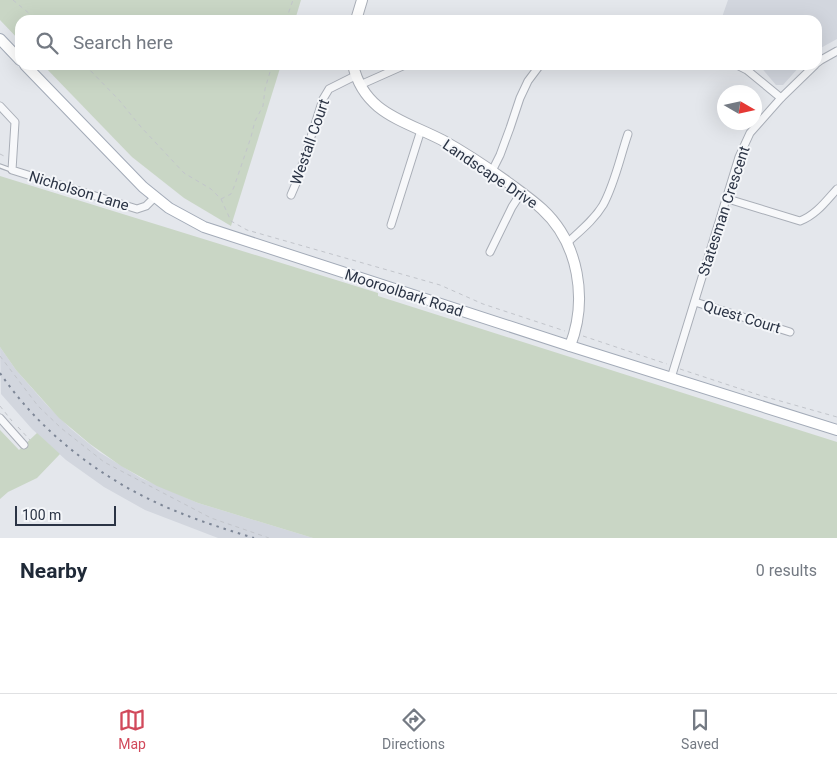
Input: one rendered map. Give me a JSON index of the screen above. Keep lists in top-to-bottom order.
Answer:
{
  "streets": {
    "main road": ["Landscape Drive", "Mooroolbark Road"],
    "street": [
      "Westall Court",
      "Nicholson Lane",
      "Statesman Crescent",
      "Quest Court"
    ]
  },
  "crossings": [
    ["Westall Court", "Landscape Drive"],
    ["Landscape Drive", "Mooroolbark Road"],
    ["Nicholson Lane", "Mooroolbark Road"],
    ["Statesman Crescent", "Mooroolbark Road"],
    ["Statesman Crescent", "Quest Court"]
  ],
  "scale_bar": "100 m",
  "north": "right",
  "page": {
    "search": "Search here",
    "scale": "100 m",
    "heading": ["Nearby", "0 results"],
    "nav": ["Map", "Directions", "Saved"]
  }
}
